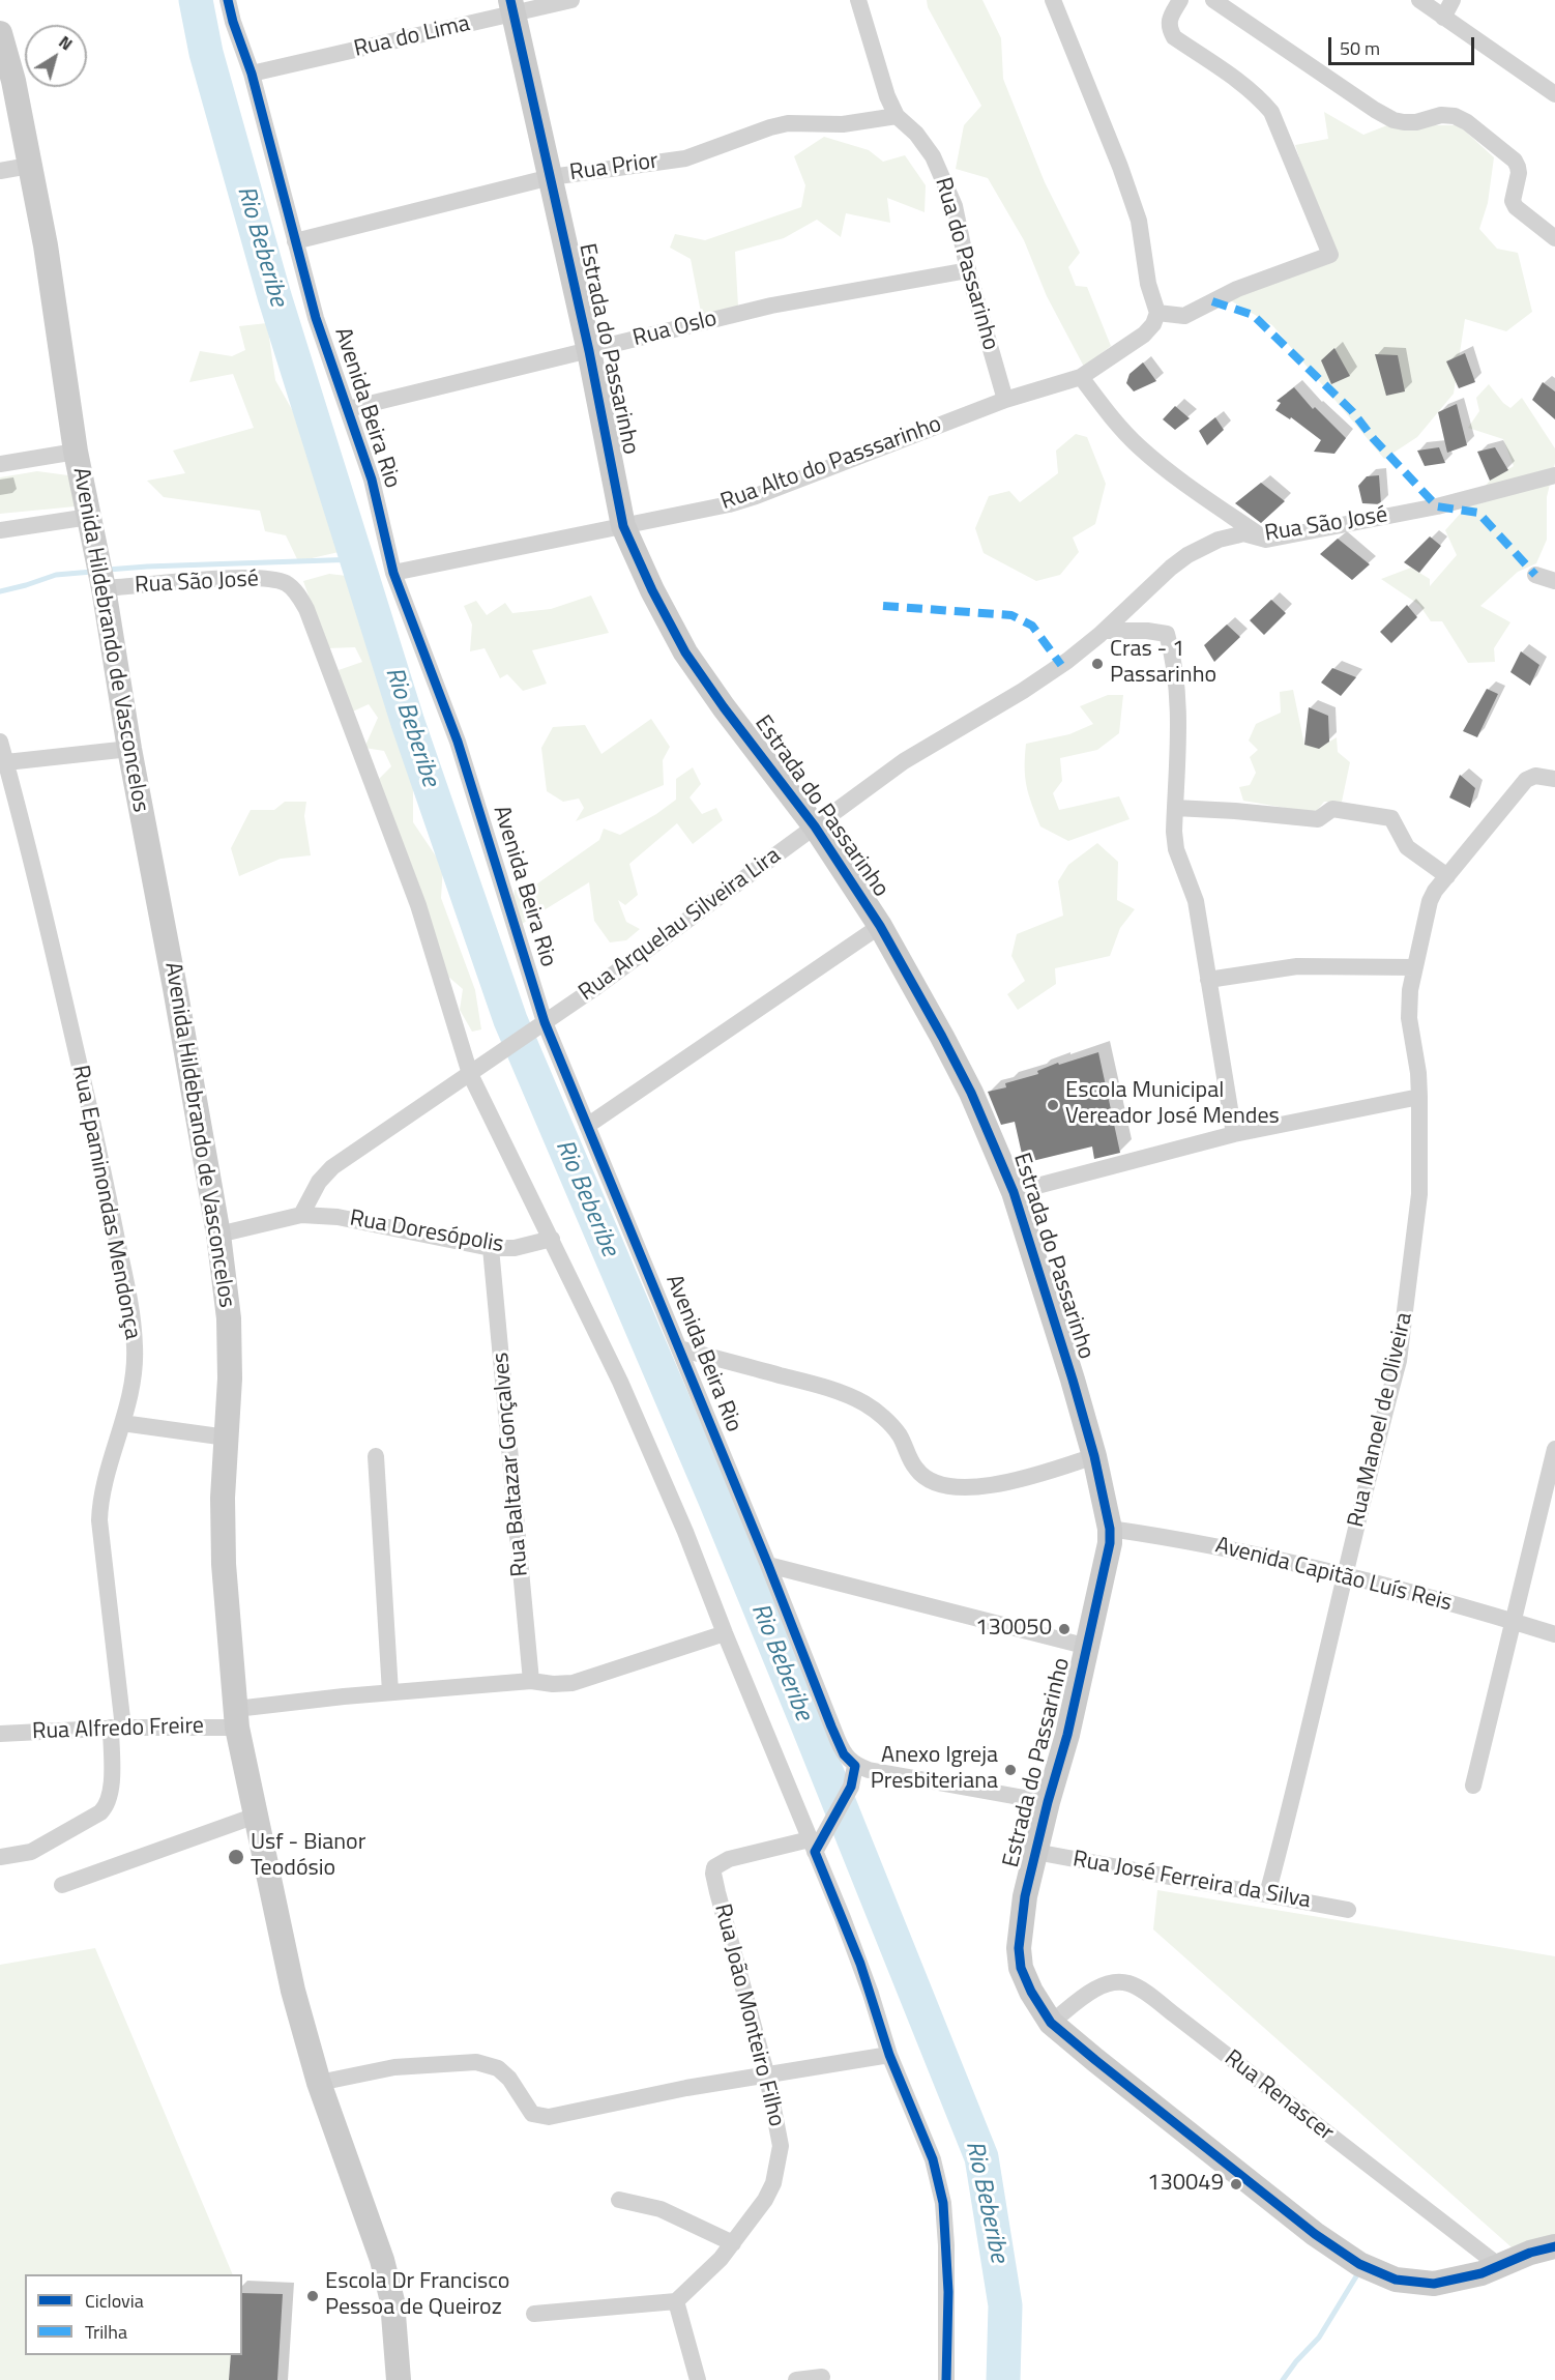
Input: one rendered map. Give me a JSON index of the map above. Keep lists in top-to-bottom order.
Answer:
{
  "streets": {
    "street": [
      "Rua do Lima",
      "Rua Prior",
      "Rua do Passarinho",
      "Rua Oslo",
      "Estrada do Passarinho",
      "Avenida Beira Rio",
      "Rua Alto do Passsarinho",
      "Rua São José",
      "Avenida Hildebrando de Vasconcelos",
      "Rua Arquelau Silveira Lira",
      "Rua Epaminondas Mendonça",
      "Rua Doresópolis",
      "Rua Manoel de Oliveira",
      "Rua Baltazar Gonçalves",
      "Avenida Capitão Luís Reis",
      "Rua Alfredo Freire",
      "Rua José Ferreira da Silva",
      "Rua João Monteiro Filho",
      "Rua Renascer"
    ]
  },
  "crossings": [
    ["Rua do Lima", "Estrada do Passarinho"],
    ["Rua do Lima", "Avenida Beira Rio"],
    ["Rua Prior", "Rua do Passarinho"],
    ["Rua Prior", "Estrada do Passarinho"],
    ["Rua Prior", "Avenida Beira Rio"],
    ["Rua do Passarinho", "Rua Oslo"],
    ["Rua do Passarinho", "Rua Alto do Passsarinho"],
    ["Rua Oslo", "Estrada do Passarinho"],
    ["Rua Oslo", "Avenida Beira Rio"],
    ["Estrada do Passarinho", "Rua Alto do Passsarinho"],
    ["Estrada do Passarinho", "Rua São José"],
    ["Estrada do Passarinho", "Rua Arquelau Silveira Lira"],
    ["Estrada do Passarinho", "Avenida Capitão Luís Reis"],
    ["Estrada do Passarinho", "Rua José Ferreira da Silva"],
    ["Estrada do Passarinho", "Rua Renascer"],
    ["Avenida Beira Rio", "Rua Alto do Passsarinho"],
    ["Avenida Beira Rio", "Rua Arquelau Silveira Lira"],
    ["Rua São José", "Avenida Hildebrando de Vasconcelos"],
    ["Rua São José", "Rua Arquelau Silveira Lira"],
    ["Avenida Hildebrando de Vasconcelos", "Rua Alfredo Freire"],
    ["Rua Epaminondas Mendonça", "Rua Alfredo Freire"],
    ["Rua Doresópolis", "Rua Baltazar Gonçalves"],
    ["Rua Manoel de Oliveira", "Avenida Capitão Luís Reis"],
    ["Rua Manoel de Oliveira", "Rua José Ferreira da Silva"],
    ["Rua Baltazar Gonçalves", "Rua Alfredo Freire"]
  ],
  "water": ["Rio Beberibe"],
  "places": [
    "Cras - 1 Passarinho",
    "Escola Municipal Vereador José Mendes",
    "130050",
    "Anexo Igreja Presbiteriana",
    "Usf - Bianor Teodósio",
    "130049",
    "Escola Dr Francisco Pessoa de Queiroz"
  ],
  "legend": ["Ciclovia", "Trilha"],
  "scale_bar": "50 m",
  "north": "top right"
}
